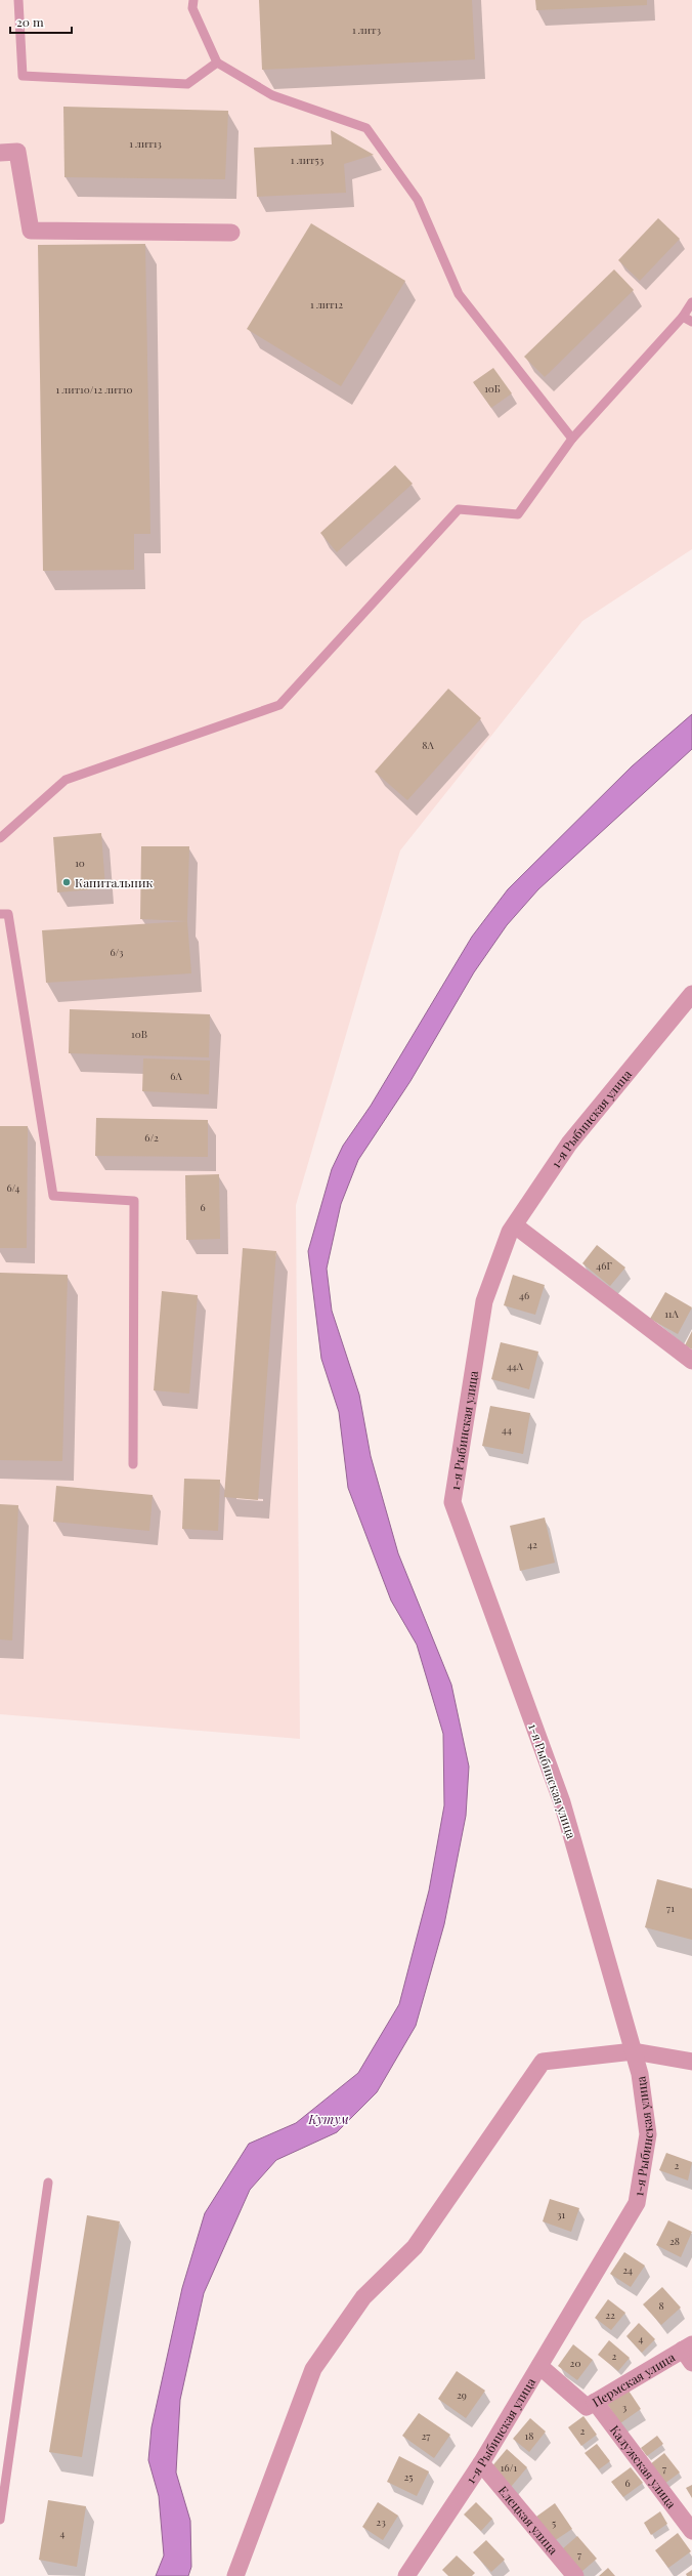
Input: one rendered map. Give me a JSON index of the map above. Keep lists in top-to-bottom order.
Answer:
{
  "streets": {
    "street": [
      "1-я Рыбинская улица",
      "Пермская улица",
      "Калужская улица",
      "Елецкая улица"
    ]
  },
  "crossings": [
    ["1-я Рыбинская улица", "Пермская улица"],
    ["1-я Рыбинская улица", "Елецкая улица"],
    ["Пермская улица", "Калужская улица"]
  ],
  "water": ["Кутум"],
  "places": ["Капитальник"],
  "house_numbers": [
    "1 лит3",
    "1 лит13",
    "1 лит53",
    "1 лит12",
    "10Б",
    "1 лит10/12 лит10",
    "8А",
    "10",
    "6/3",
    "10В",
    "6А",
    "6/2",
    "6/4",
    "6",
    "46Г",
    "46",
    "11А",
    "44А",
    "44",
    "42",
    "71",
    "2",
    "31",
    "28",
    "24",
    "8",
    "22",
    "4",
    "2",
    "20",
    "29",
    "3",
    "2",
    "27",
    "18",
    "16/1",
    "7",
    "25",
    "6",
    "23",
    "5",
    "4",
    "7"
  ],
  "scale_bar": "20 m"
}
